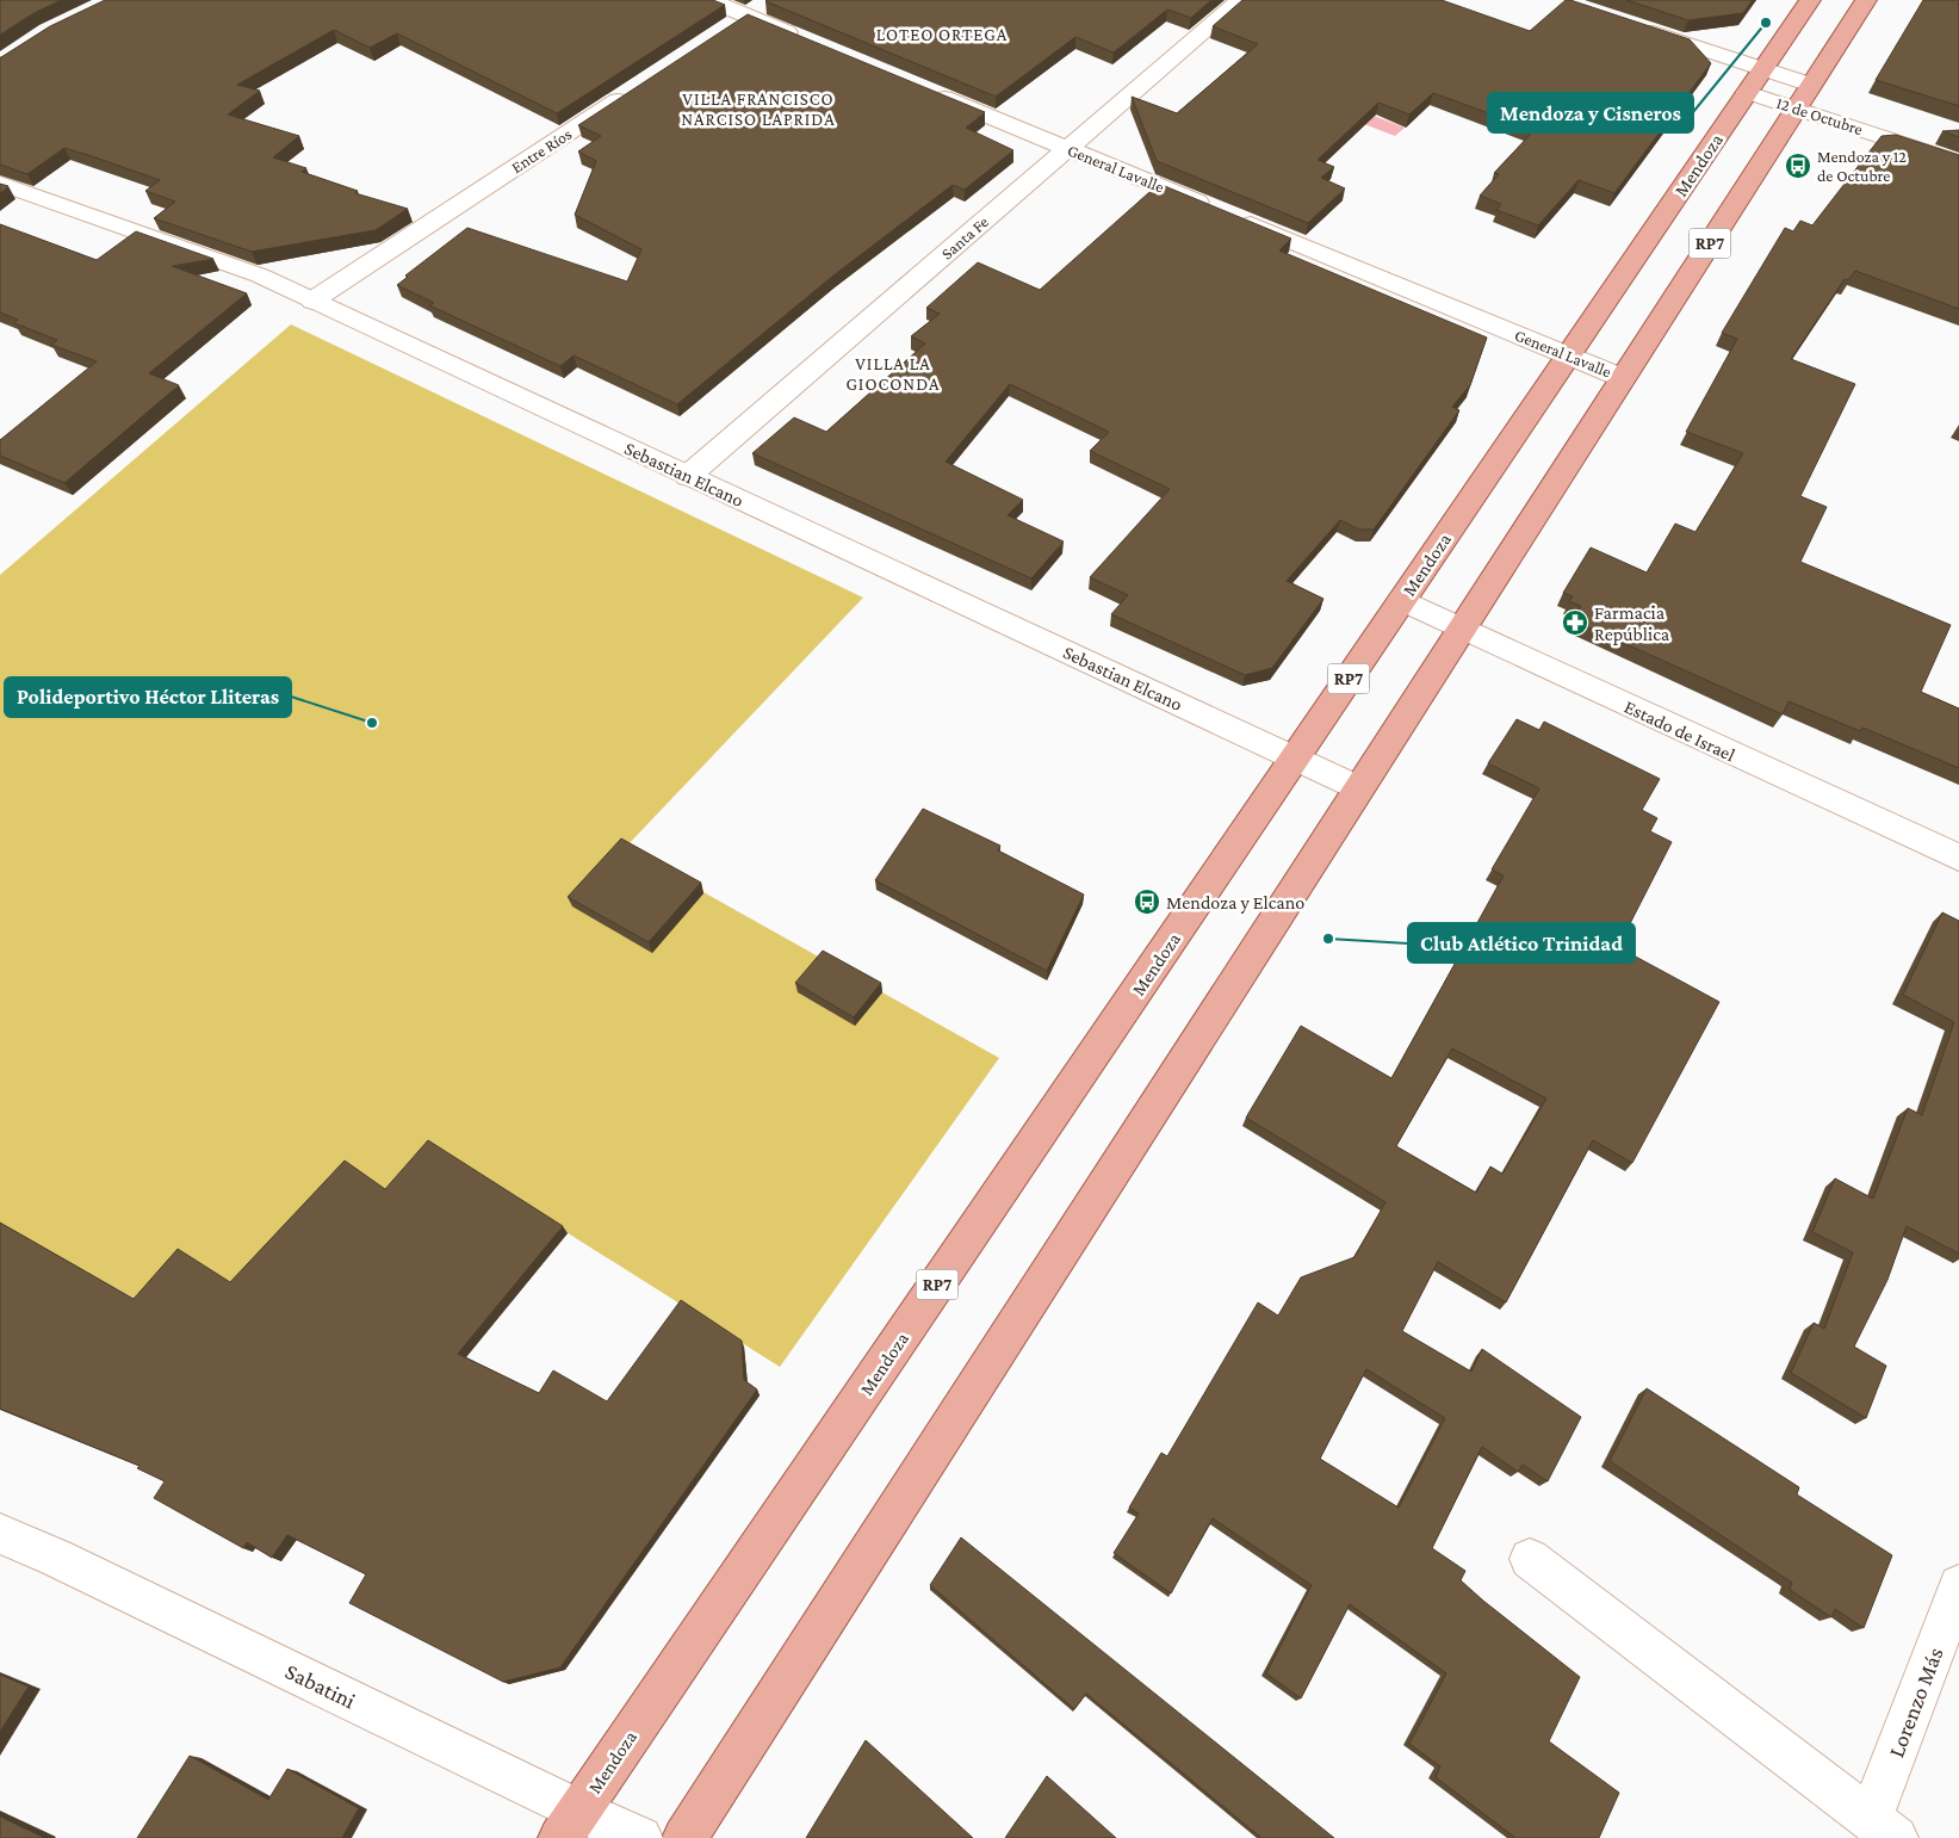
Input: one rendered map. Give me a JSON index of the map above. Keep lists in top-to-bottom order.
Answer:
{
  "streets": {
    "main road": ["Mendoza", "RP7"],
    "street": [
      "12 de Octubre",
      "Entre Ríos",
      "General Lavalle",
      "Santa Fe",
      "Sebastian Elcano",
      "Estado de Israel",
      "Sabatini",
      "Lorenzo Más"
    ]
  },
  "crossings": [
    ["12 de Octubre", "Mendoza"],
    ["12 de Octubre", "RP7"],
    ["Entre Ríos", "Sebastian Elcano"],
    ["Mendoza", "General Lavalle"],
    ["Mendoza", "Sebastian Elcano"],
    ["Mendoza", "Estado de Israel"],
    ["Mendoza", "Sabatini"],
    ["General Lavalle", "Santa Fe"],
    ["General Lavalle", "RP7"],
    ["Santa Fe", "Sebastian Elcano"],
    ["RP7", "Sebastian Elcano"],
    ["RP7", "Estado de Israel"]
  ],
  "districts": ["LOTEO ORTEGA", "VILLA FRANCISCO NARCISO LAPRIDA", "VILLA LA GIOCONDA"],
  "places": {
    "other": ["Mendoza y Cisneros", "Polideportivo Héctor Lliteras", "Club Atlético Trinidad"],
    "bus stop": ["Mendoza y 12 de Octubre", "Mendoza y Elcano"],
    "pharmacy": ["Farmacia República"]
  }
}
